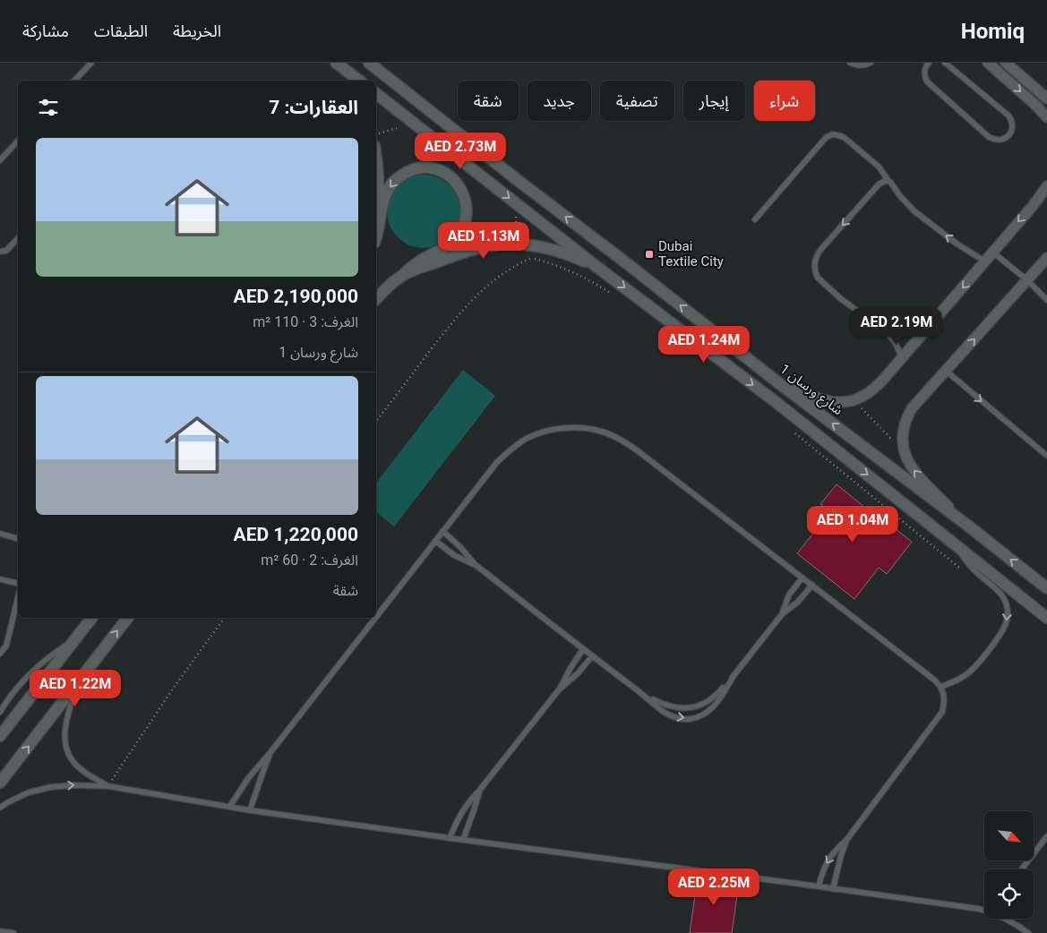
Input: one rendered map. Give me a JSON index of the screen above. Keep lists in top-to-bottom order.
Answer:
{
  "streets": {
    "street": ["شارع ورسان 1"]
  },
  "places": {
    "transit": ["Dubai Textile City"]
  },
  "north": "bottom right",
  "page": {
    "header": "Homiq",
    "nav": ["الخريطة", "الطبقات", "مشاركة"],
    "chip": [
      "شراء",
      "إيجار",
      "تصفية",
      "جديد",
      "شقة"
    ],
    "heading": "العقارات: 7",
    "price": [
      "AED 2.73M",
      "AED 1.13M",
      "AED 2.19M",
      "AED 1.24M",
      "AED 1.04M",
      "AED 1.22M",
      "AED 2.25M"
    ],
    "list": [
      {
        "name": "AED 2,190,000",
        "note": "الغرف: 3 · 110 m² · شارع ورسان 1"
      },
      {
        "name": "AED 1,220,000",
        "note": "الغرف: 2 · 60 m² · شقة"
      }
    ]
  }
}
